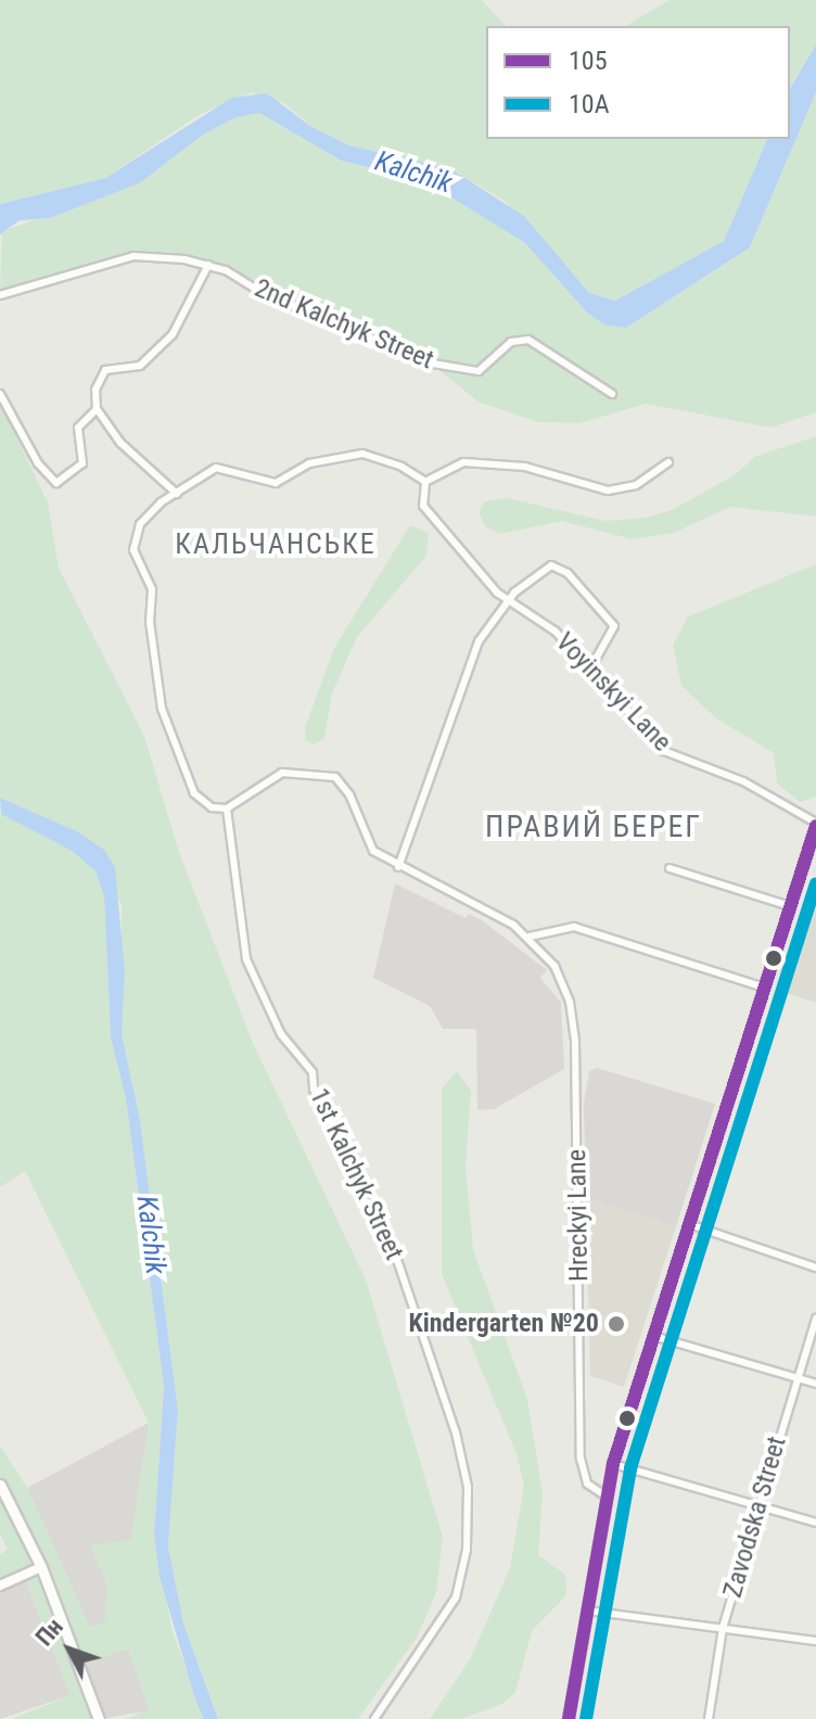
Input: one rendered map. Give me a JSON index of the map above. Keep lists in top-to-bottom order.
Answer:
{
  "streets": {
    "street": [
      "2nd Kalchyk Street",
      "Voyinskyi Lane",
      "1st Kalchyk Street",
      "Hreckyi Lane",
      "Zavodska Street"
    ]
  },
  "districts": ["КАЛЬЧАНСЬКЕ", "ПРАВИЙ БЕРЕГ"],
  "water": ["Kalchik"],
  "places": ["Kindergarten №20"],
  "lines": ["transit line 105", "transit line 10А"],
  "legend": ["105", "10А"],
  "north": "top left"
}
